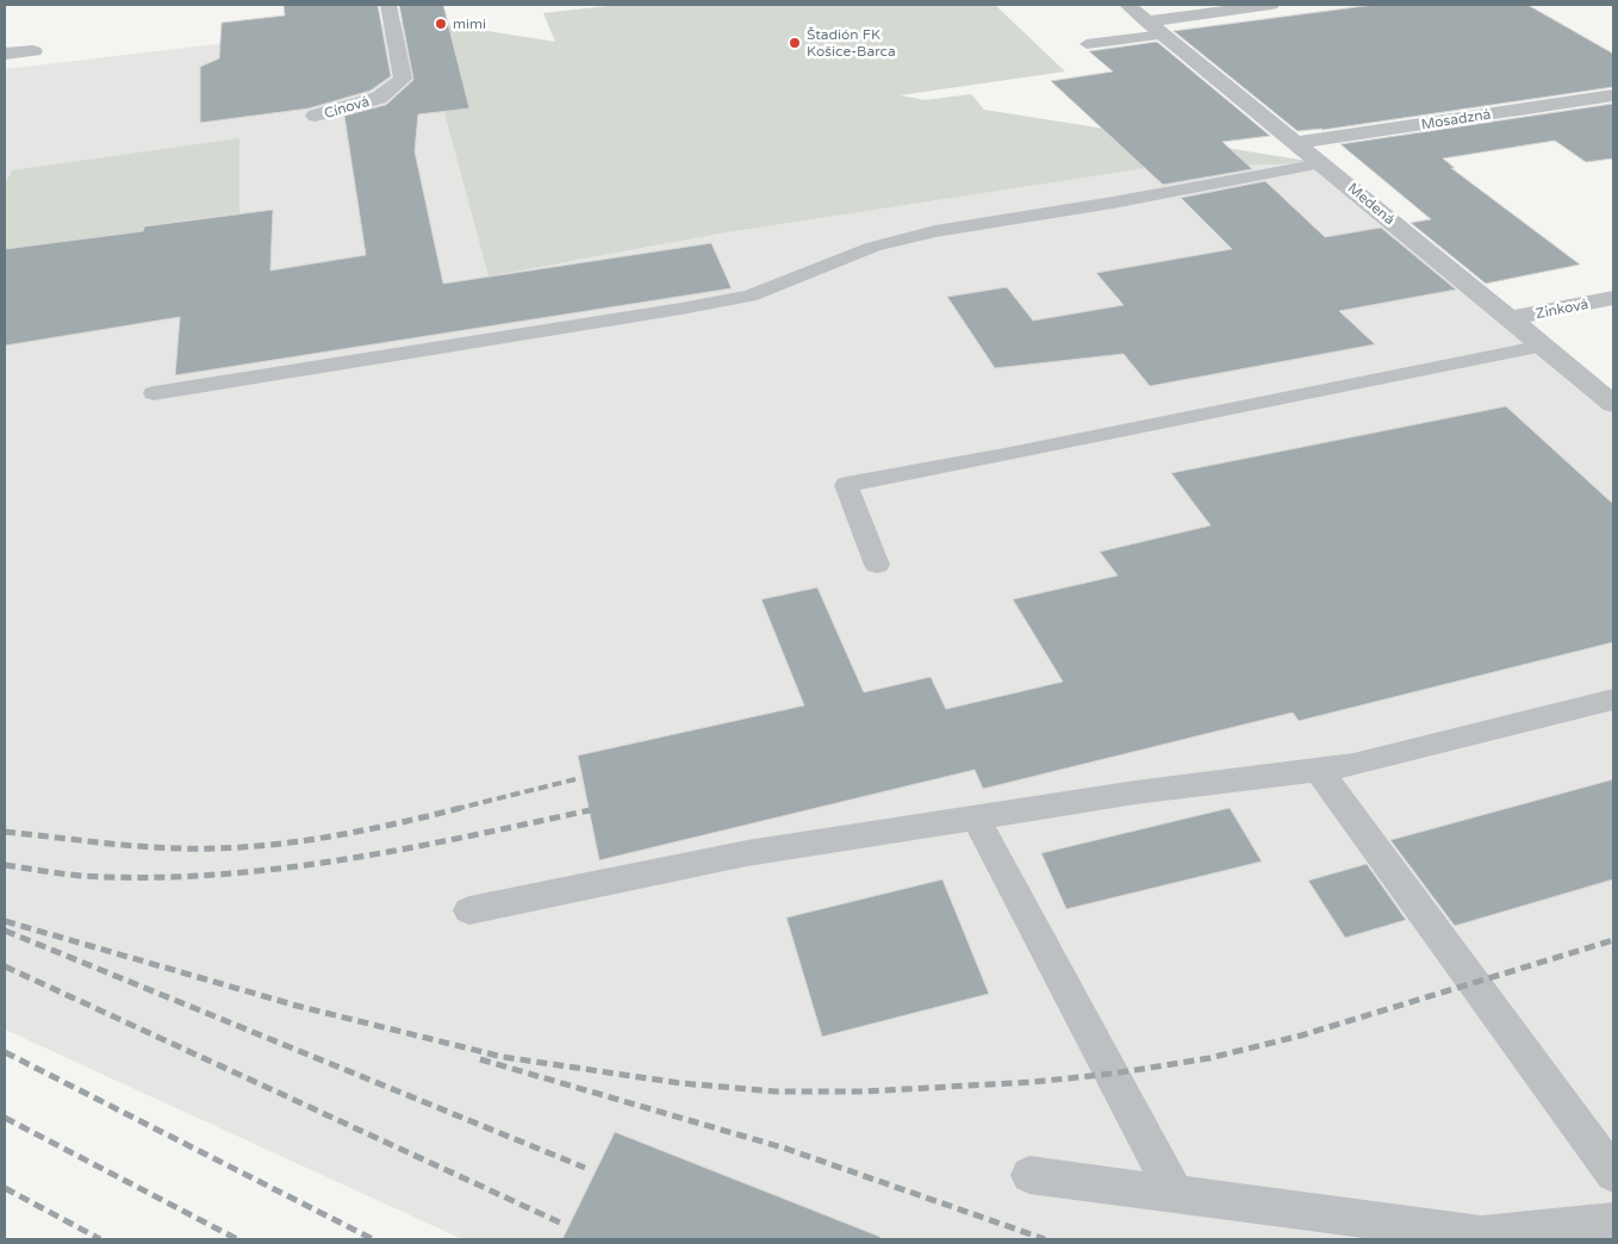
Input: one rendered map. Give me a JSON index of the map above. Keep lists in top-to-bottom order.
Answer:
{
  "streets": {
    "street": [
      "Cínová",
      "Mosadzná",
      "Medená",
      "Zinková"
    ]
  },
  "crossings": [
    ["Mosadzná", "Medená"],
    ["Medená", "Zinková"]
  ],
  "places": ["mimi", "Štadión FK Košice-Barca"]
}
